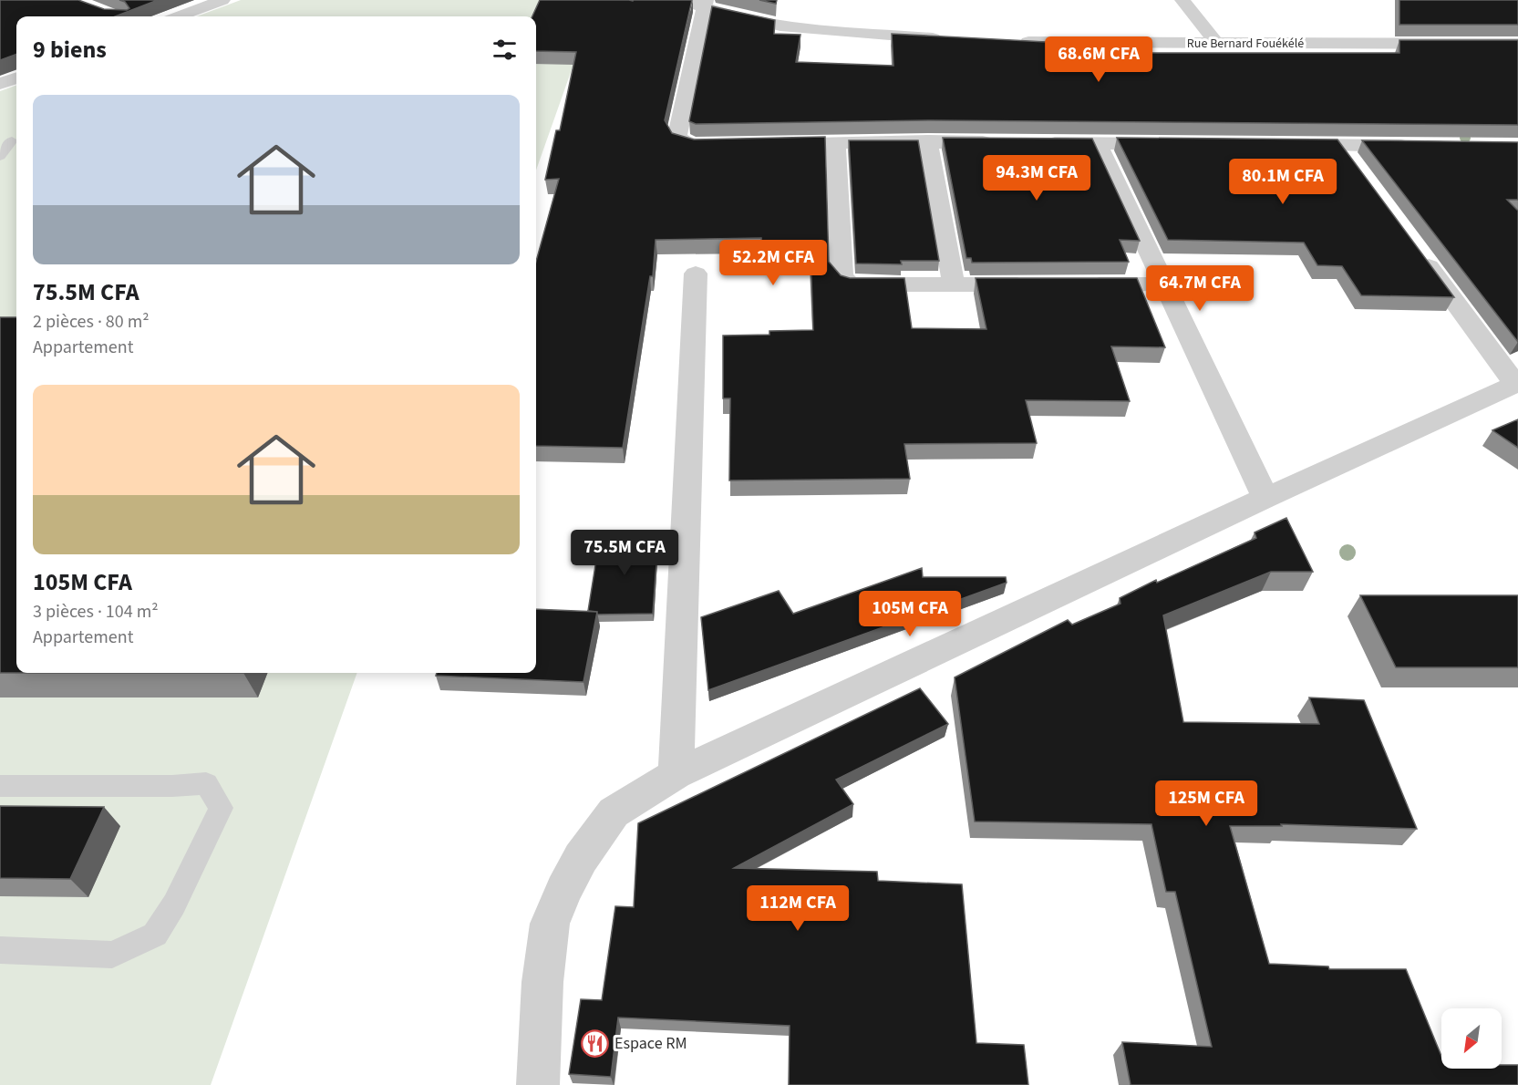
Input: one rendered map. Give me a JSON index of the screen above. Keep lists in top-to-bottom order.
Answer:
{
  "streets": {
    "street": ["Rue Bernard Fouékélé"]
  },
  "places": {
    "restaurant": ["Espace RM"]
  },
  "north": "bottom left",
  "page": {
    "heading": "9 biens",
    "price": [
      "68.6M CFA",
      "94.3M CFA",
      "80.1M CFA",
      "52.2M CFA",
      "64.7M CFA",
      "75.5M CFA",
      "105M CFA",
      "125M CFA",
      "112M CFA"
    ],
    "list": [
      {
        "name": "75.5M CFA",
        "note": "2 pièces · 80 m² · Appartement"
      },
      {
        "name": "105M CFA",
        "note": "3 pièces · 104 m² · Appartement"
      }
    ]
  }
}
